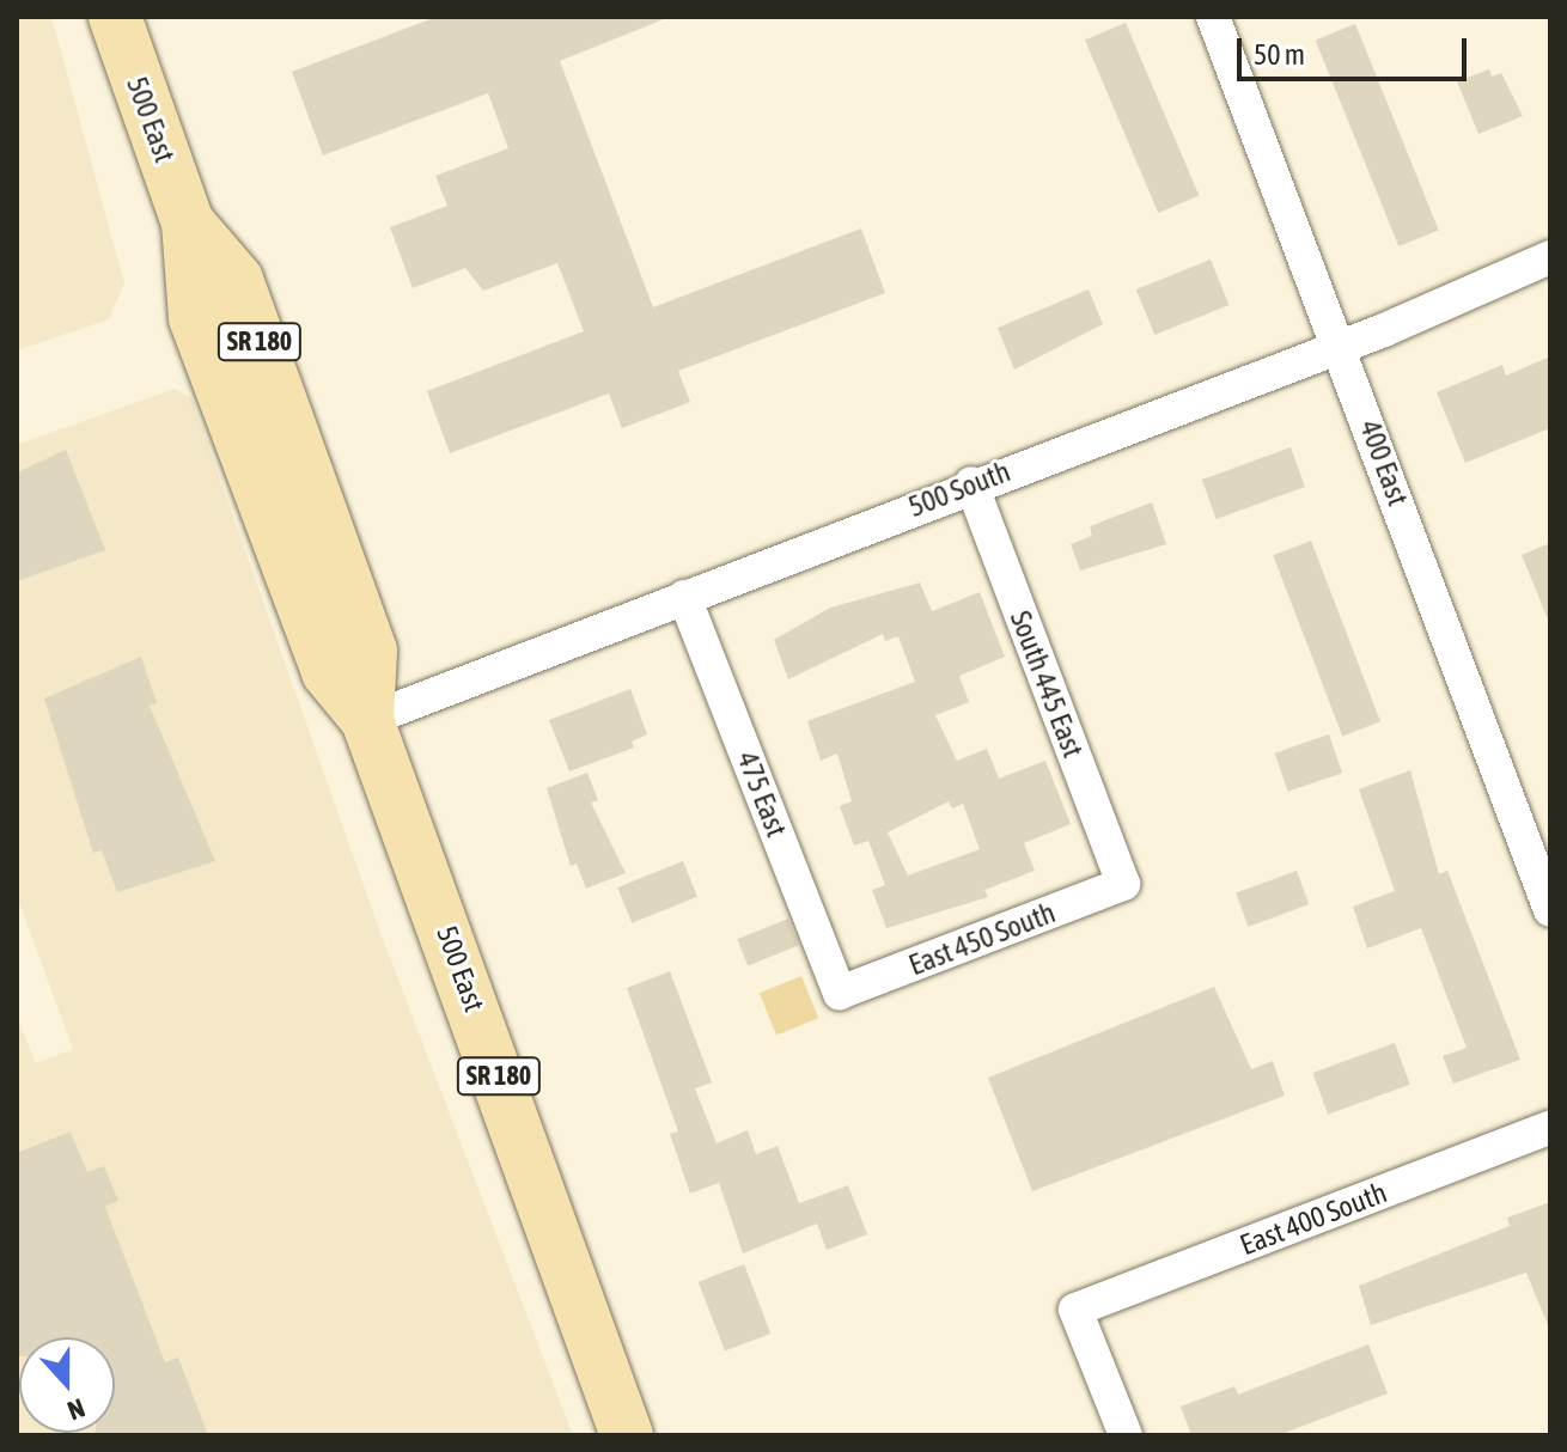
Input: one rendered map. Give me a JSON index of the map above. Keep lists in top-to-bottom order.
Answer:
{
  "streets": {
    "main road": ["500 East", "SR 180"],
    "street": [
      "400 East",
      "500 South",
      "South 445 East",
      "475 East",
      "East 450 South",
      "East 400 South"
    ]
  },
  "crossings": [
    ["500 East", "500 South"],
    ["400 East", "500 South"],
    ["500 South", "South 445 East"],
    ["500 South", "475 East"],
    ["South 445 East", "East 450 South"],
    ["475 East", "East 450 South"]
  ],
  "scale_bar": "50 m",
  "north": "bottom"
}
